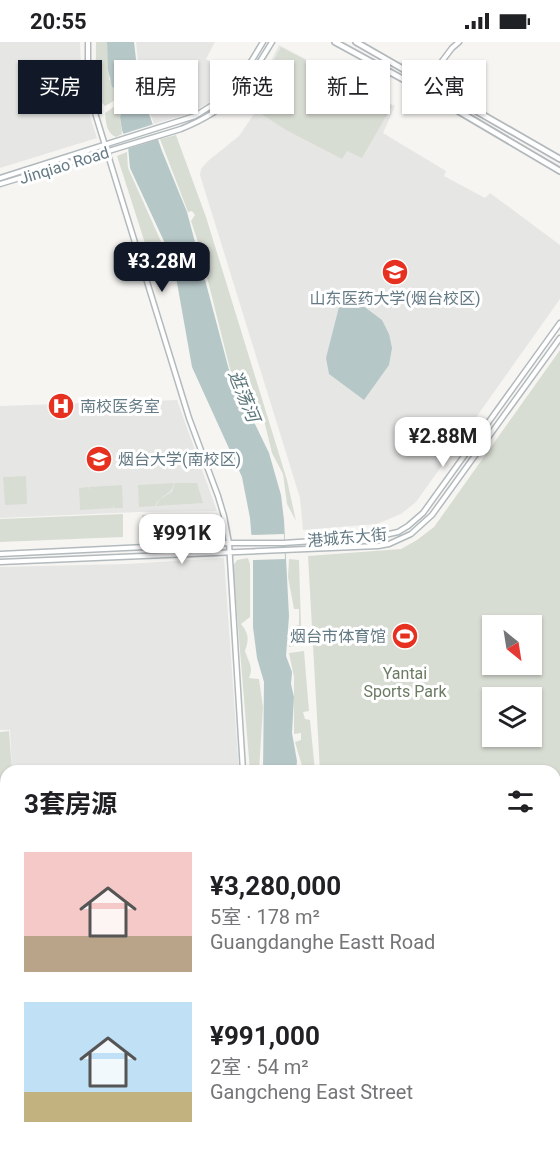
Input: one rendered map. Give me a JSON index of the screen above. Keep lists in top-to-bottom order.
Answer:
{
  "streets": {
    "street": ["Jinqiao Road", "港城东大街"]
  },
  "water": ["逛荡河"],
  "parks": ["Yantai Sports Park"],
  "places": {
    "school or university": ["山东医药大学(烟台校区)", "烟台大学(南校区)"],
    "hospital": ["南校医务室"],
    "sports": ["烟台市体育馆"]
  },
  "north": "bottom right",
  "page": {
    "status": "20:55",
    "chip": [
      "买房",
      "租房",
      "筛选",
      "新上",
      "公寓"
    ],
    "price": ["¥3.28M", "¥2.88M", "¥991K"],
    "heading": "3套房源",
    "list": [
      {
        "name": "¥3,280,000",
        "note": "5室 · 178 m² · Guangdanghe Eastt Road"
      },
      {
        "name": "¥991,000",
        "note": "2室 · 54 m² · Gangcheng East Street"
      }
    ]
  }
}
